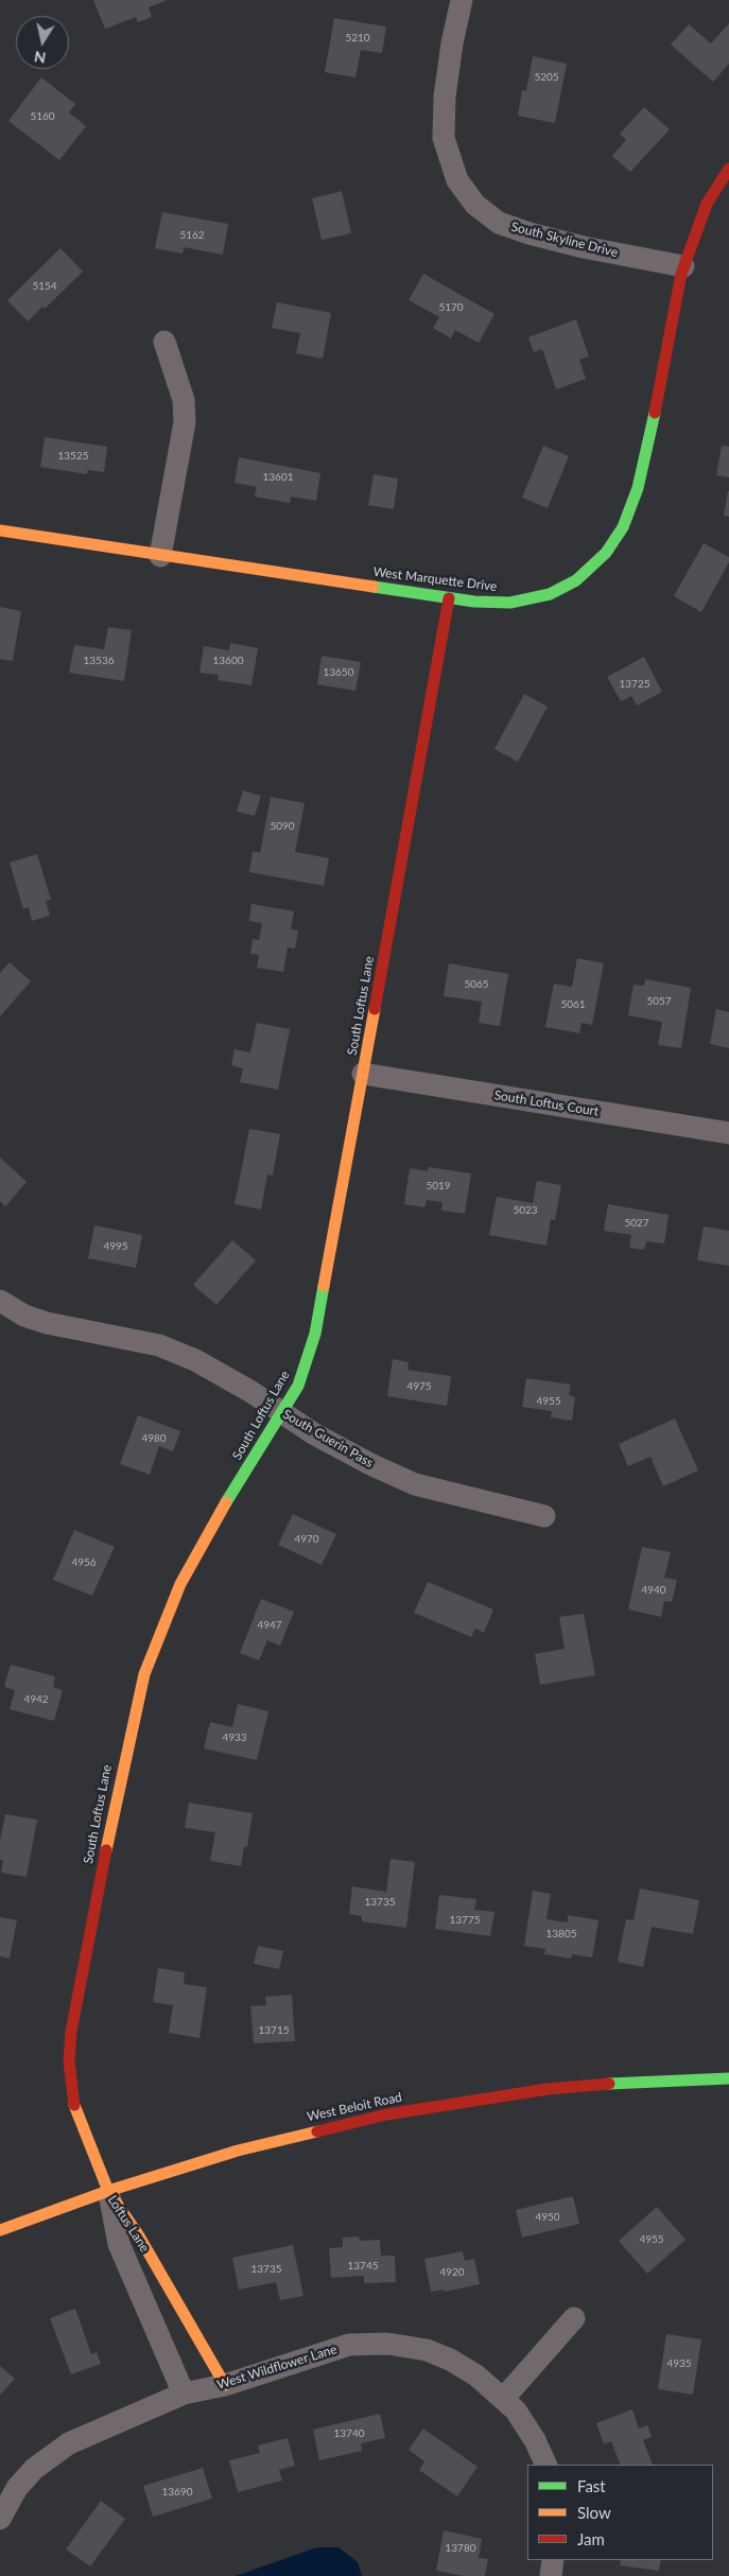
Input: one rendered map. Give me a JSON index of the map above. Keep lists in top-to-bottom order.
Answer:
{
  "streets": {
    "street": [
      "South Skyline Drive",
      "West Marquette Drive",
      "South Loftus Lane",
      "South Loftus Court",
      "South Guerin Pass",
      "West Beloit Road",
      "Loftus Lane",
      "West Wildflower Lane"
    ]
  },
  "crossings": [
    ["South Skyline Drive", "West Marquette Drive"],
    ["West Marquette Drive", "South Loftus Lane"],
    ["South Loftus Lane", "South Loftus Court"],
    ["South Loftus Lane", "South Guerin Pass"],
    ["South Loftus Lane", "West Beloit Road"],
    ["South Loftus Lane", "Loftus Lane"],
    ["West Beloit Road", "Loftus Lane"],
    ["Loftus Lane", "West Wildflower Lane"]
  ],
  "house_numbers": [
    "5210",
    "5205",
    "5160",
    "5162",
    "5154",
    "5170",
    "13525",
    "13601",
    "13536",
    "13600",
    "13650",
    "13725",
    "5090",
    "5065",
    "5057",
    "5061",
    "5019",
    "5023",
    "5027",
    "4995",
    "4975",
    "4955",
    "4980",
    "4970",
    "4956",
    "4940",
    "4947",
    "4942",
    "4933",
    "13735",
    "13775",
    "13805",
    "13715",
    "4950",
    "4955",
    "13745",
    "13735",
    "4920",
    "4935",
    "13740",
    "13690",
    "13780"
  ],
  "legend": ["Fast", "Slow", "Jam"],
  "north": "bottom"
}
